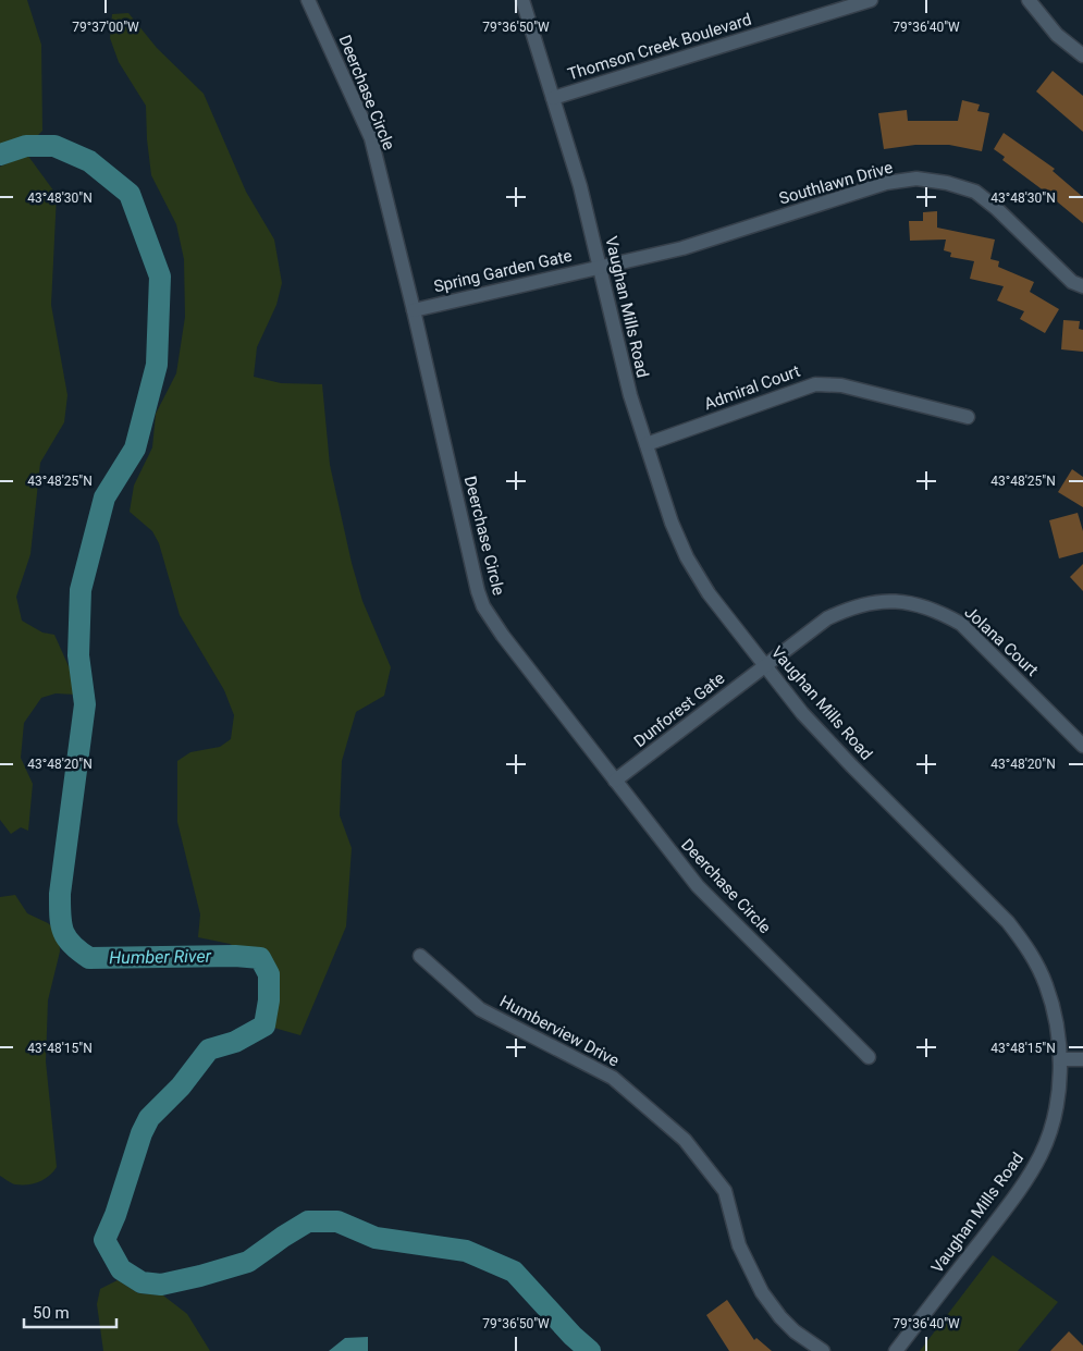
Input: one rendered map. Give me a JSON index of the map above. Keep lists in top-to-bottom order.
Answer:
{
  "streets": {
    "street": [
      "Thomson Creek Boulevard",
      "Deerchase Circle",
      "Southlawn Drive",
      "Spring Garden Gate",
      "Vaughan Mills Road",
      "Admiral Court",
      "Jolana Court",
      "Dunforest Gate",
      "Humberview Drive"
    ]
  },
  "crossings": [
    ["Thomson Creek Boulevard", "Vaughan Mills Road"],
    ["Deerchase Circle", "Spring Garden Gate"],
    ["Deerchase Circle", "Dunforest Gate"],
    ["Southlawn Drive", "Spring Garden Gate"],
    ["Southlawn Drive", "Vaughan Mills Road"],
    ["Spring Garden Gate", "Vaughan Mills Road"],
    ["Vaughan Mills Road", "Admiral Court"],
    ["Vaughan Mills Road", "Jolana Court"],
    ["Vaughan Mills Road", "Dunforest Gate"],
    ["Jolana Court", "Dunforest Gate"]
  ],
  "water": ["Humber River"],
  "scale_bar": "50 m",
  "coordinates": [
    "79°37'00\"W",
    "79°36'50\"W",
    "79°36'40\"W",
    "43°48'30\"N",
    "43°48'25\"N",
    "43°48'20\"N",
    "43°48'15\"N"
  ]
}
